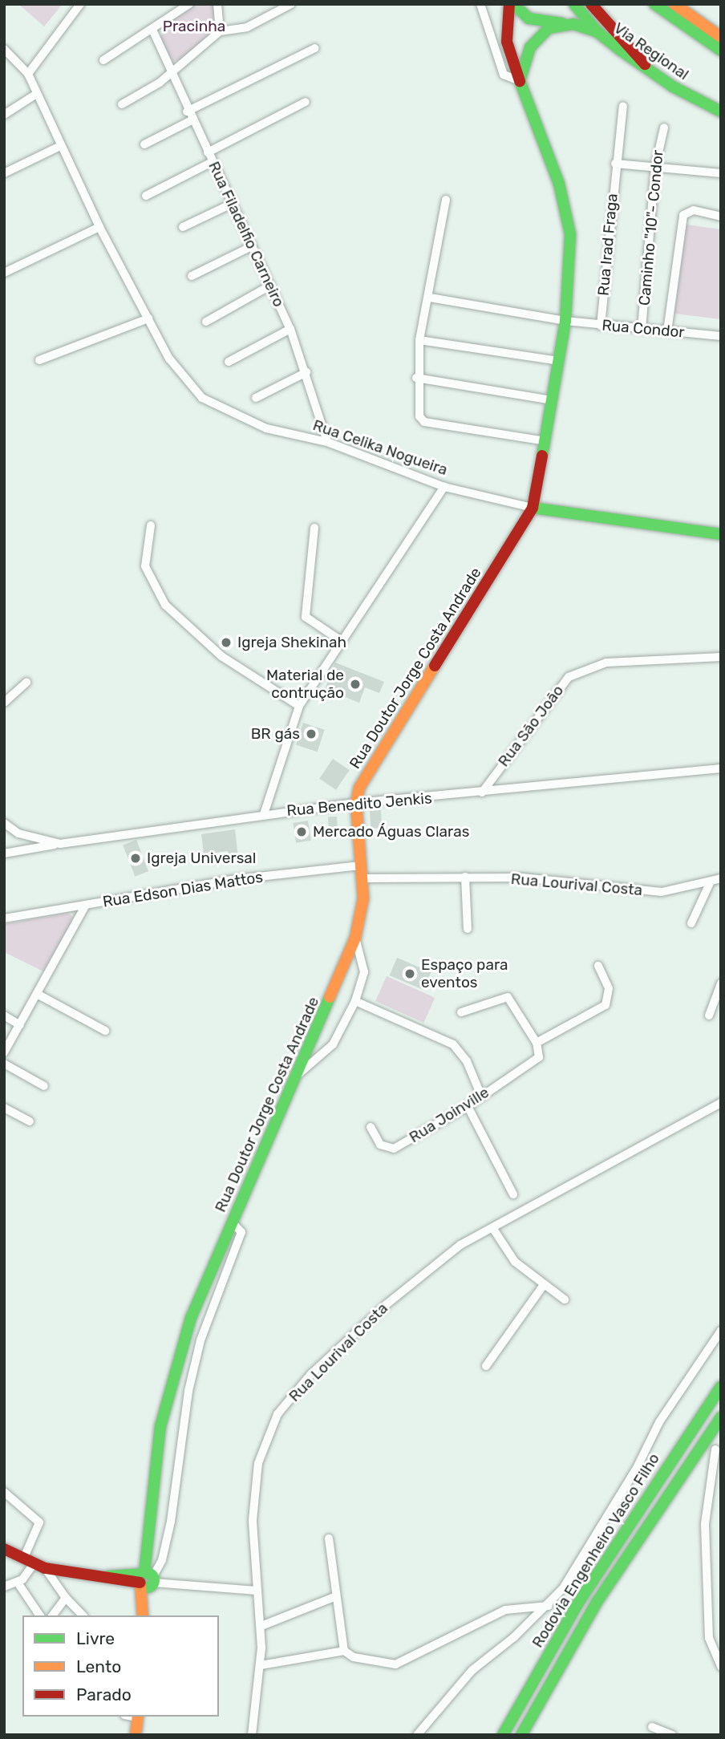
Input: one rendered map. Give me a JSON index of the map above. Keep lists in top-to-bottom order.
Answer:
{
  "streets": {
    "main road": [
      "Via Regional",
      "Rua Celika Nogueira",
      "Rua Doutor Jorge Costa Andrade",
      "Rodovia Engenheiro Vasco Filho"
    ],
    "street": [
      "Caminho \"10\"- Condor",
      "Rua Filadelfio Carneiro",
      "Rua Irad Fraga",
      "Rua Condor",
      "Rua São João",
      "Rua Benedito Jenkis",
      "Rua Lourival Costa",
      "Rua Edson Dias Mattos",
      "Rua Joinville"
    ]
  },
  "crossings": [
    ["Caminho \"10\"- Condor", "Rua Condor"],
    ["Rua Filadelfio Carneiro", "Rua Celika Nogueira"],
    ["Rua Irad Fraga", "Rua Condor"],
    ["Rua Condor", "Rua Doutor Jorge Costa Andrade"],
    ["Rua Celika Nogueira", "Rua Doutor Jorge Costa Andrade"],
    ["Rua Doutor Jorge Costa Andrade", "Rua Benedito Jenkis"],
    ["Rua Doutor Jorge Costa Andrade", "Rua Lourival Costa"],
    ["Rua Doutor Jorge Costa Andrade", "Rua Edson Dias Mattos"],
    ["Rua São João", "Rua Benedito Jenkis"]
  ],
  "parks": ["Pracinha"],
  "places": [
    "Igreja Shekinah",
    "Material de contrução",
    "BR gás",
    "Mercado Águas Claras",
    "Igreja Universal",
    "Espaço para eventos"
  ],
  "legend": ["Livre", "Lento", "Parado"]
}
